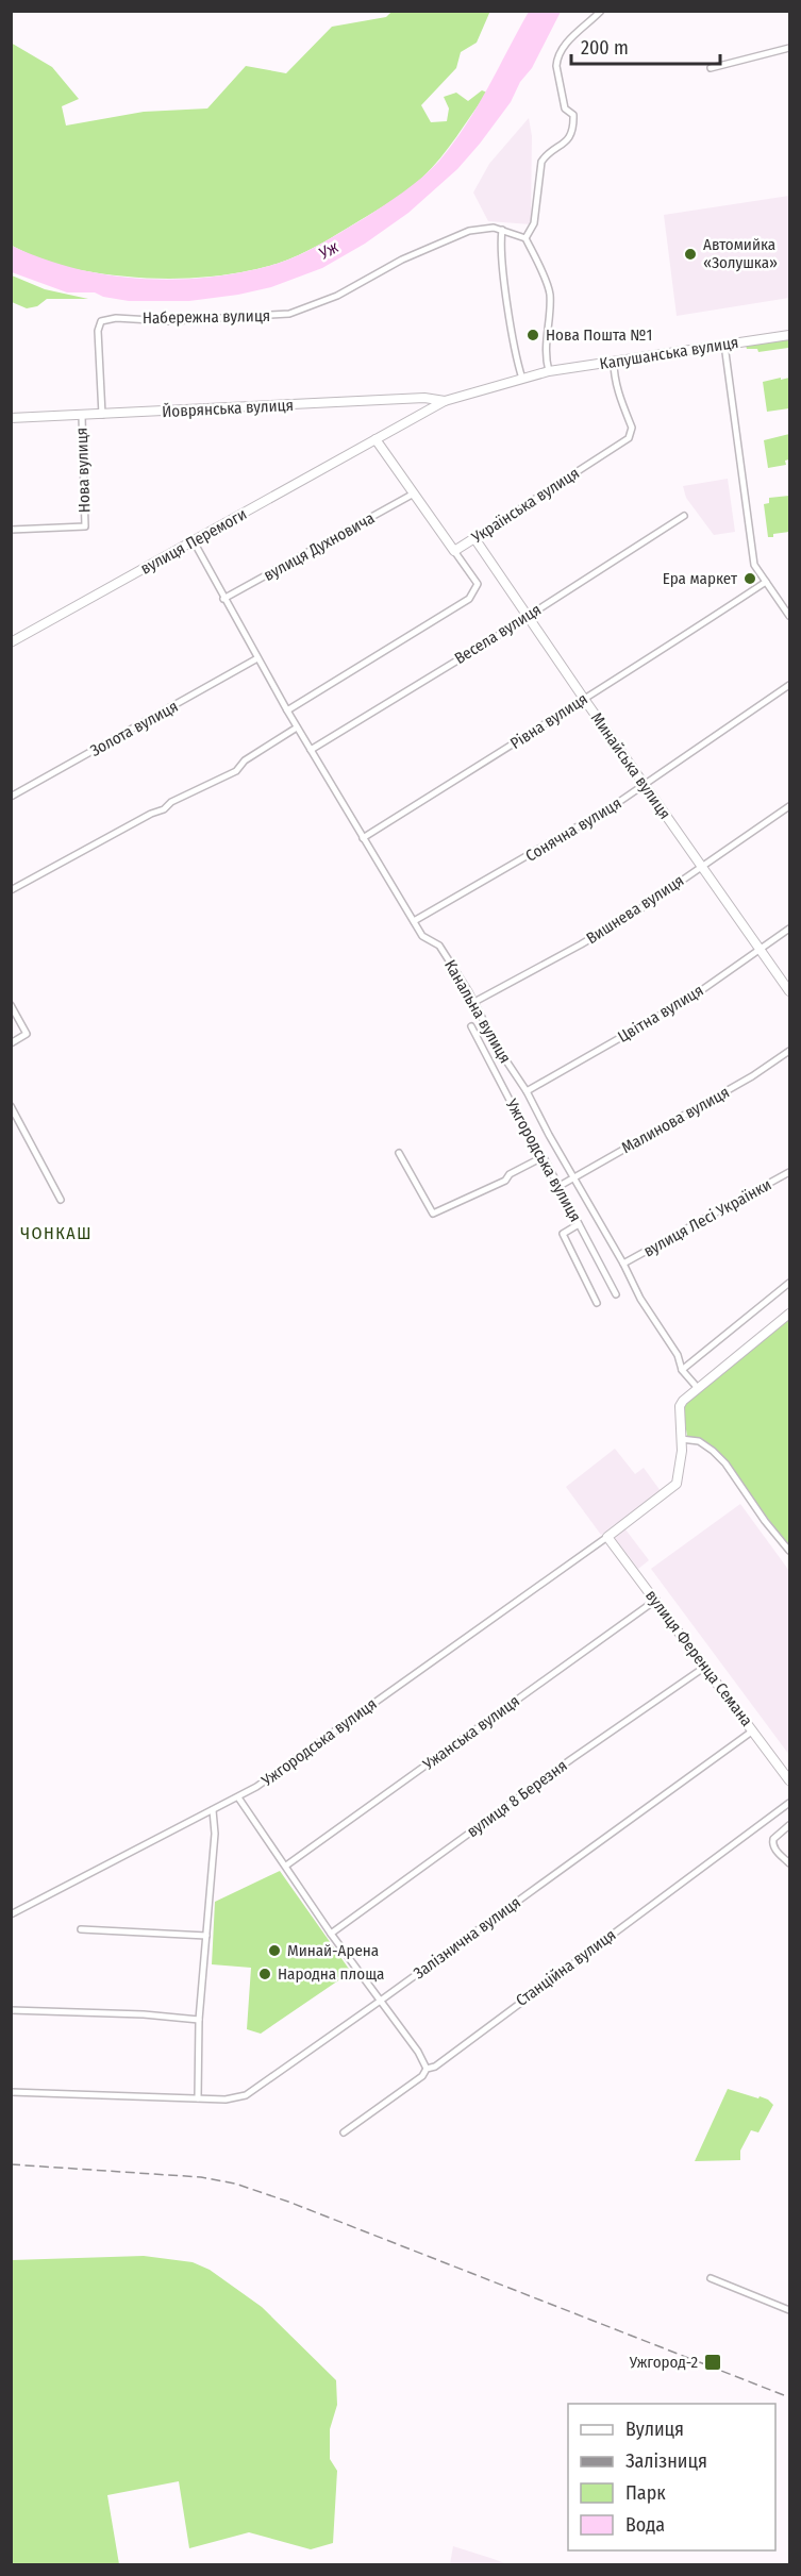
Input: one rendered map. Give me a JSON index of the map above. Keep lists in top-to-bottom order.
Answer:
{
  "streets": {
    "street": [
      "Набережна вулиця",
      "Капушанська вулиця",
      "Йоврянська вулиця",
      "Нова вулиця",
      "Українська вулиця",
      "вулиця Перемоги",
      "вулиця Духновича",
      "Весела вулиця",
      "Рівна вулиця",
      "Золота вулиця",
      "Минайська вулиця",
      "Сонячна вулиця",
      "Вишнева вулиця",
      "Канальна вулиця",
      "Цвітна вулиця",
      "Малинова вулиця",
      "Ужгородська вулиця",
      "вулиця Лесі Українки",
      "вулиця Ференца Семана",
      "Ужанська вулиця",
      "вулиця 8 Березня",
      "Залізнична вулиця",
      "Станційна вулиця"
    ]
  },
  "crossings": [
    ["Набережна вулиця", "Йоврянська вулиця"],
    ["Капушанська вулиця", "Українська вулиця"],
    ["Капушанська вулиця", "вулиця Перемоги"],
    ["Йоврянська вулиця", "Нова вулиця"],
    ["Йоврянська вулиця", "вулиця Перемоги"],
    ["Українська вулиця", "Минайська вулиця"],
    ["Українська вулиця", "Канальна вулиця"],
    ["вулиця Перемоги", "Канальна вулиця"],
    ["вулиця Духновича", "Канальна вулиця"],
    ["Весела вулиця", "Минайська вулиця"],
    ["Весела вулиця", "Канальна вулиця"],
    ["Рівна вулиця", "Минайська вулиця"],
    ["Рівна вулиця", "Канальна вулиця"],
    ["Золота вулиця", "Канальна вулиця"],
    ["Минайська вулиця", "Сонячна вулиця"],
    ["Минайська вулиця", "Вишнева вулиця"],
    ["Минайська вулиця", "Цвітна вулиця"],
    ["Сонячна вулиця", "Канальна вулиця"],
    ["Вишнева вулиця", "Канальна вулиця"],
    ["Канальна вулиця", "Цвітна вулиця"],
    ["Канальна вулиця", "Малинова вулиця"],
    ["Канальна вулиця", "вулиця Лесі Українки"],
    ["Малинова вулиця", "Ужгородська вулиця"],
    ["Ужгородська вулиця", "вулиця Ференца Семана"],
    ["вулиця Ференца Семана", "Ужанська вулиця"],
    ["вулиця Ференца Семана", "вулиця 8 Березня"],
    ["вулиця Ференца Семана", "Залізнична вулиця"]
  ],
  "districts": ["ЧОНКАШ"],
  "water": ["Уж"],
  "places": {
    "other": [
      "Автомийка «Золушка»",
      "Нова Пошта №1",
      "Ера маркет",
      "Минай-Арена",
      "Народна площа"
    ],
    "transit": ["Ужгород-2"]
  },
  "legend": [
    "Вулиця",
    "Залізниця",
    "Парк",
    "Вода"
  ],
  "scale_bar": "200 m"
}
